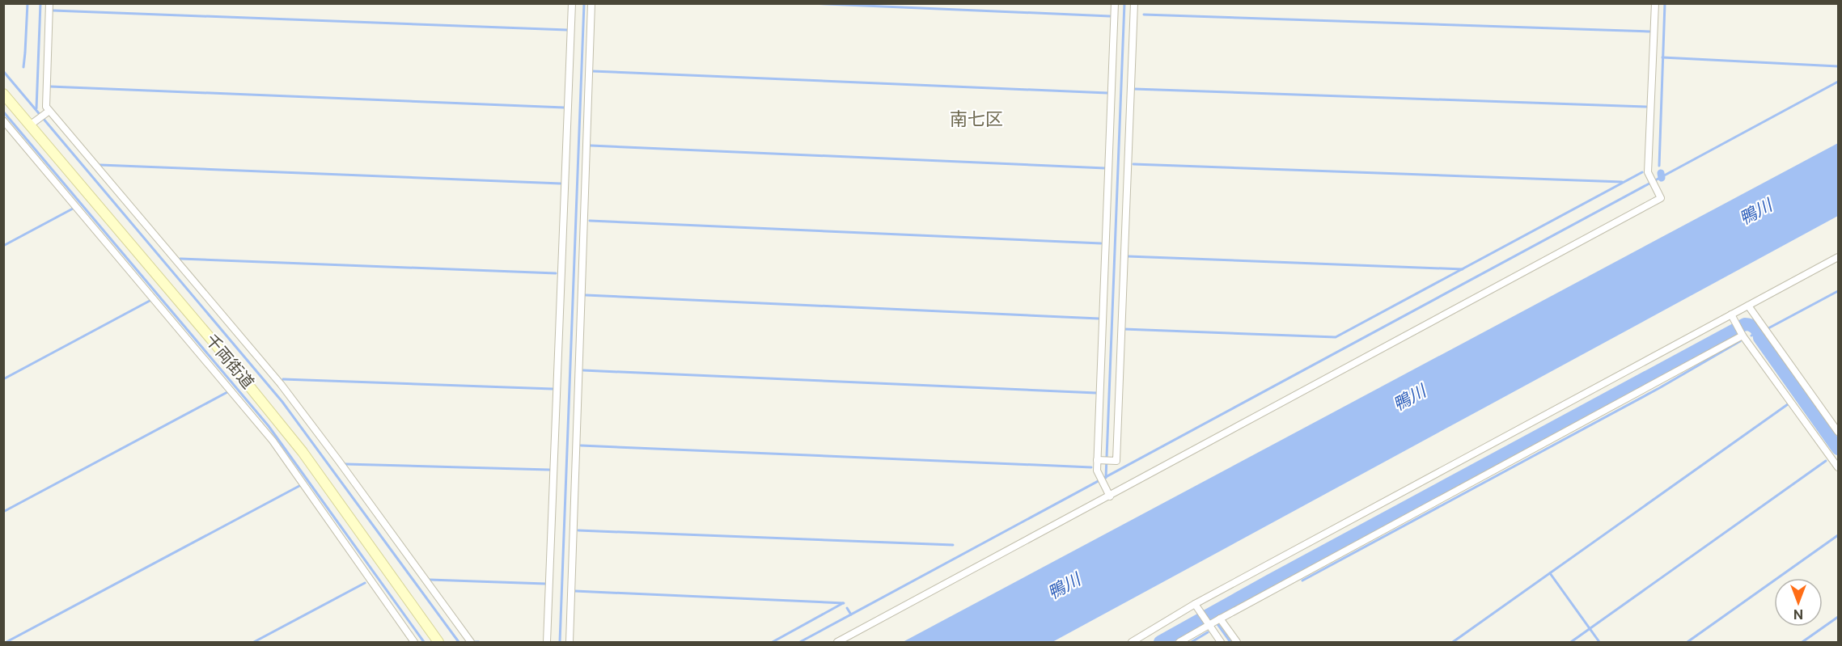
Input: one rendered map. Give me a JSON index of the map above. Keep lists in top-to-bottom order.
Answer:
{
  "streets": {
    "street": ["千両街道"]
  },
  "districts": ["南七区"],
  "water": ["鴨川"],
  "north": "bottom"
}
